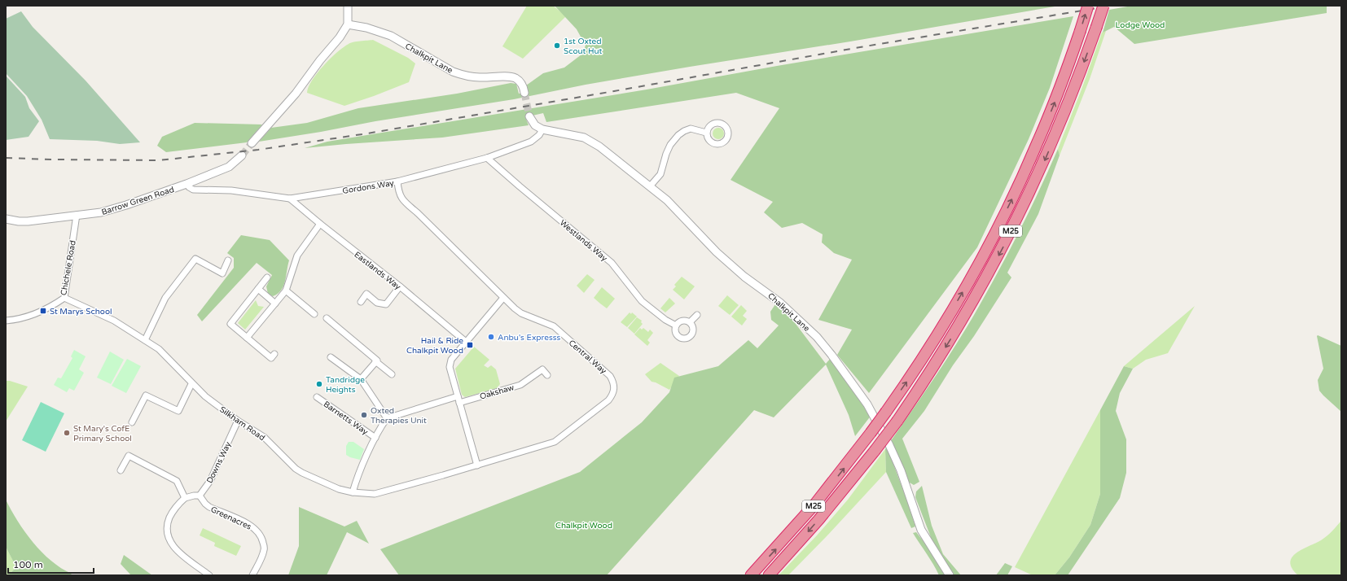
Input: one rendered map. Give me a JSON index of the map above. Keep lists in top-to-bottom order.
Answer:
{
  "streets": {
    "highway": ["M25"],
    "street": [
      "Chalkpit Lane",
      "Gordons Way",
      "Barrow Green Road",
      "Westlands Way",
      "Chichele Road",
      "Eastlands Way",
      "Central Way",
      "Oakshaw",
      "Barnetts Way",
      "Silkham Road",
      "Downs Way",
      "Greenacres"
    ]
  },
  "crossings": [
    ["Chalkpit Lane", "Gordons Way"],
    ["Gordons Way", "Barrow Green Road"],
    ["Gordons Way", "Westlands Way"],
    ["Gordons Way", "Eastlands Way"],
    ["Gordons Way", "Central Way"],
    ["Barrow Green Road", "Chichele Road"],
    ["Chichele Road", "Silkham Road"],
    ["Central Way", "Silkham Road"],
    ["Silkham Road", "Downs Way"],
    ["Downs Way", "Greenacres"]
  ],
  "parks": ["Lodge Wood", "Chalkpit Wood"],
  "places": {
    "other": [
      "1st Oxted Scout Hut",
      "Anbu's Expresss",
      "Tandridge Heights",
      "Oxted Therapies Unit",
      "St Mary's CofE Primary School"
    ],
    "transit": ["St Marys School", "Hail & Ride Chalkpit Wood"]
  },
  "scale_bar": "100 m"
}
